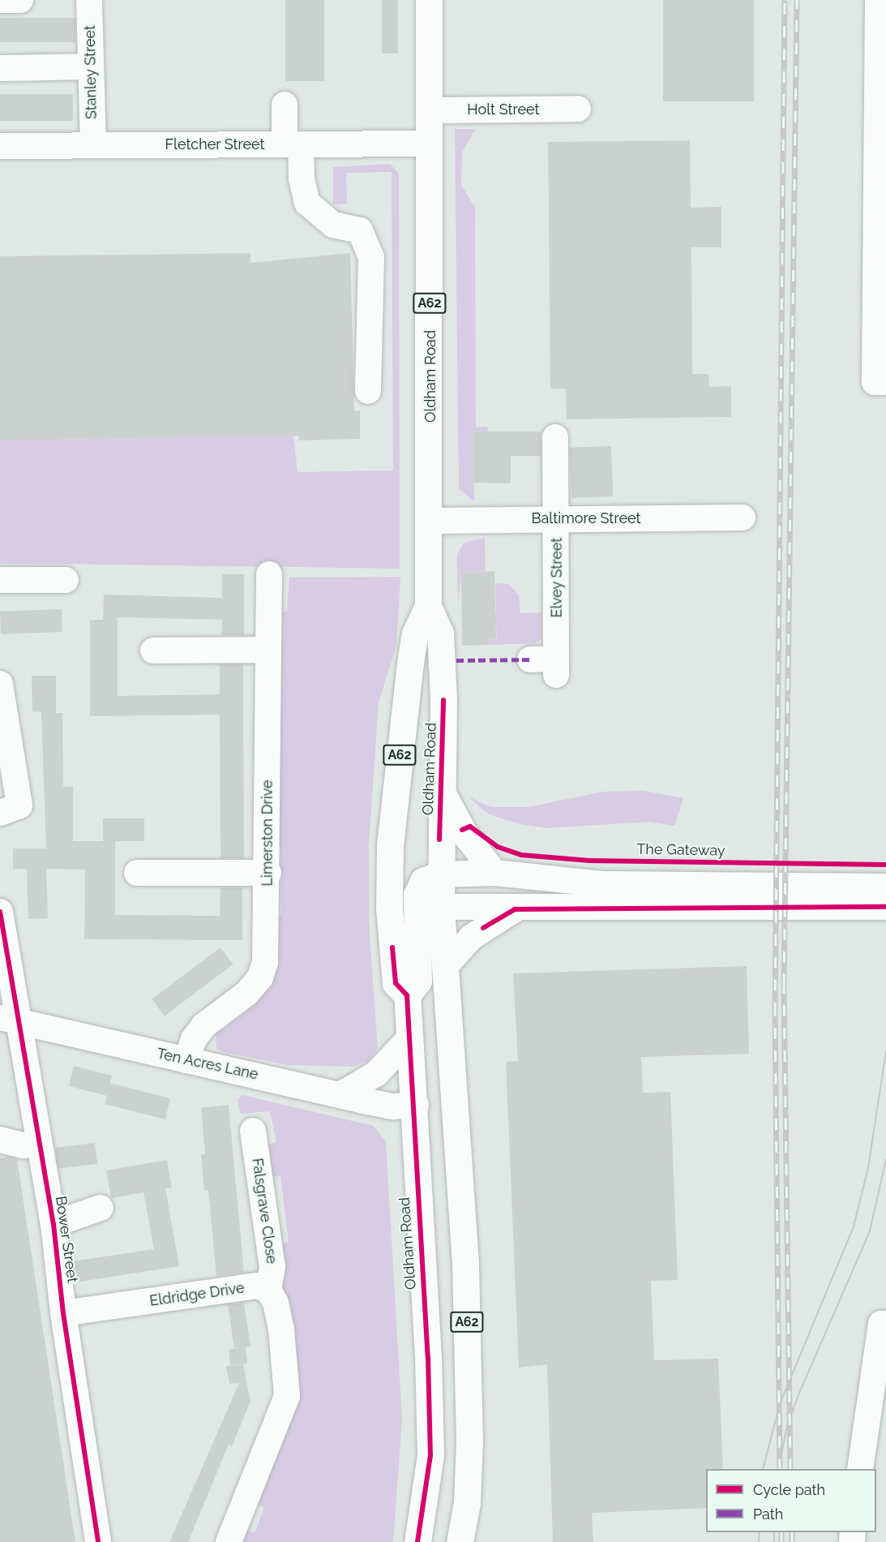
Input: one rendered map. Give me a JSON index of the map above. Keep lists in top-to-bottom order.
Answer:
{
  "streets": {
    "highway": ["A62", "Oldham Road"],
    "street": [
      "Stanley Street",
      "Holt Street",
      "Fletcher Street",
      "Baltimore Street",
      "Elvey Street",
      "Limerston Drive",
      "Ten Acres Lane",
      "Falsgrave Close",
      "Bower Street",
      "Eldridge Drive"
    ],
    "cycle path": ["The Gateway"]
  },
  "crossings": [
    ["Stanley Street", "Fletcher Street"],
    ["Holt Street", "Oldham Road"],
    ["Fletcher Street", "Oldham Road"],
    ["Oldham Road", "Baltimore Street"],
    ["Oldham Road", "Ten Acres Lane"],
    ["Baltimore Street", "Elvey Street"],
    ["Limerston Drive", "Ten Acres Lane"],
    ["Ten Acres Lane", "Bower Street"],
    ["Falsgrave Close", "Eldridge Drive"],
    ["Bower Street", "Eldridge Drive"]
  ],
  "legend": ["Cycle path", "Path"]
}
